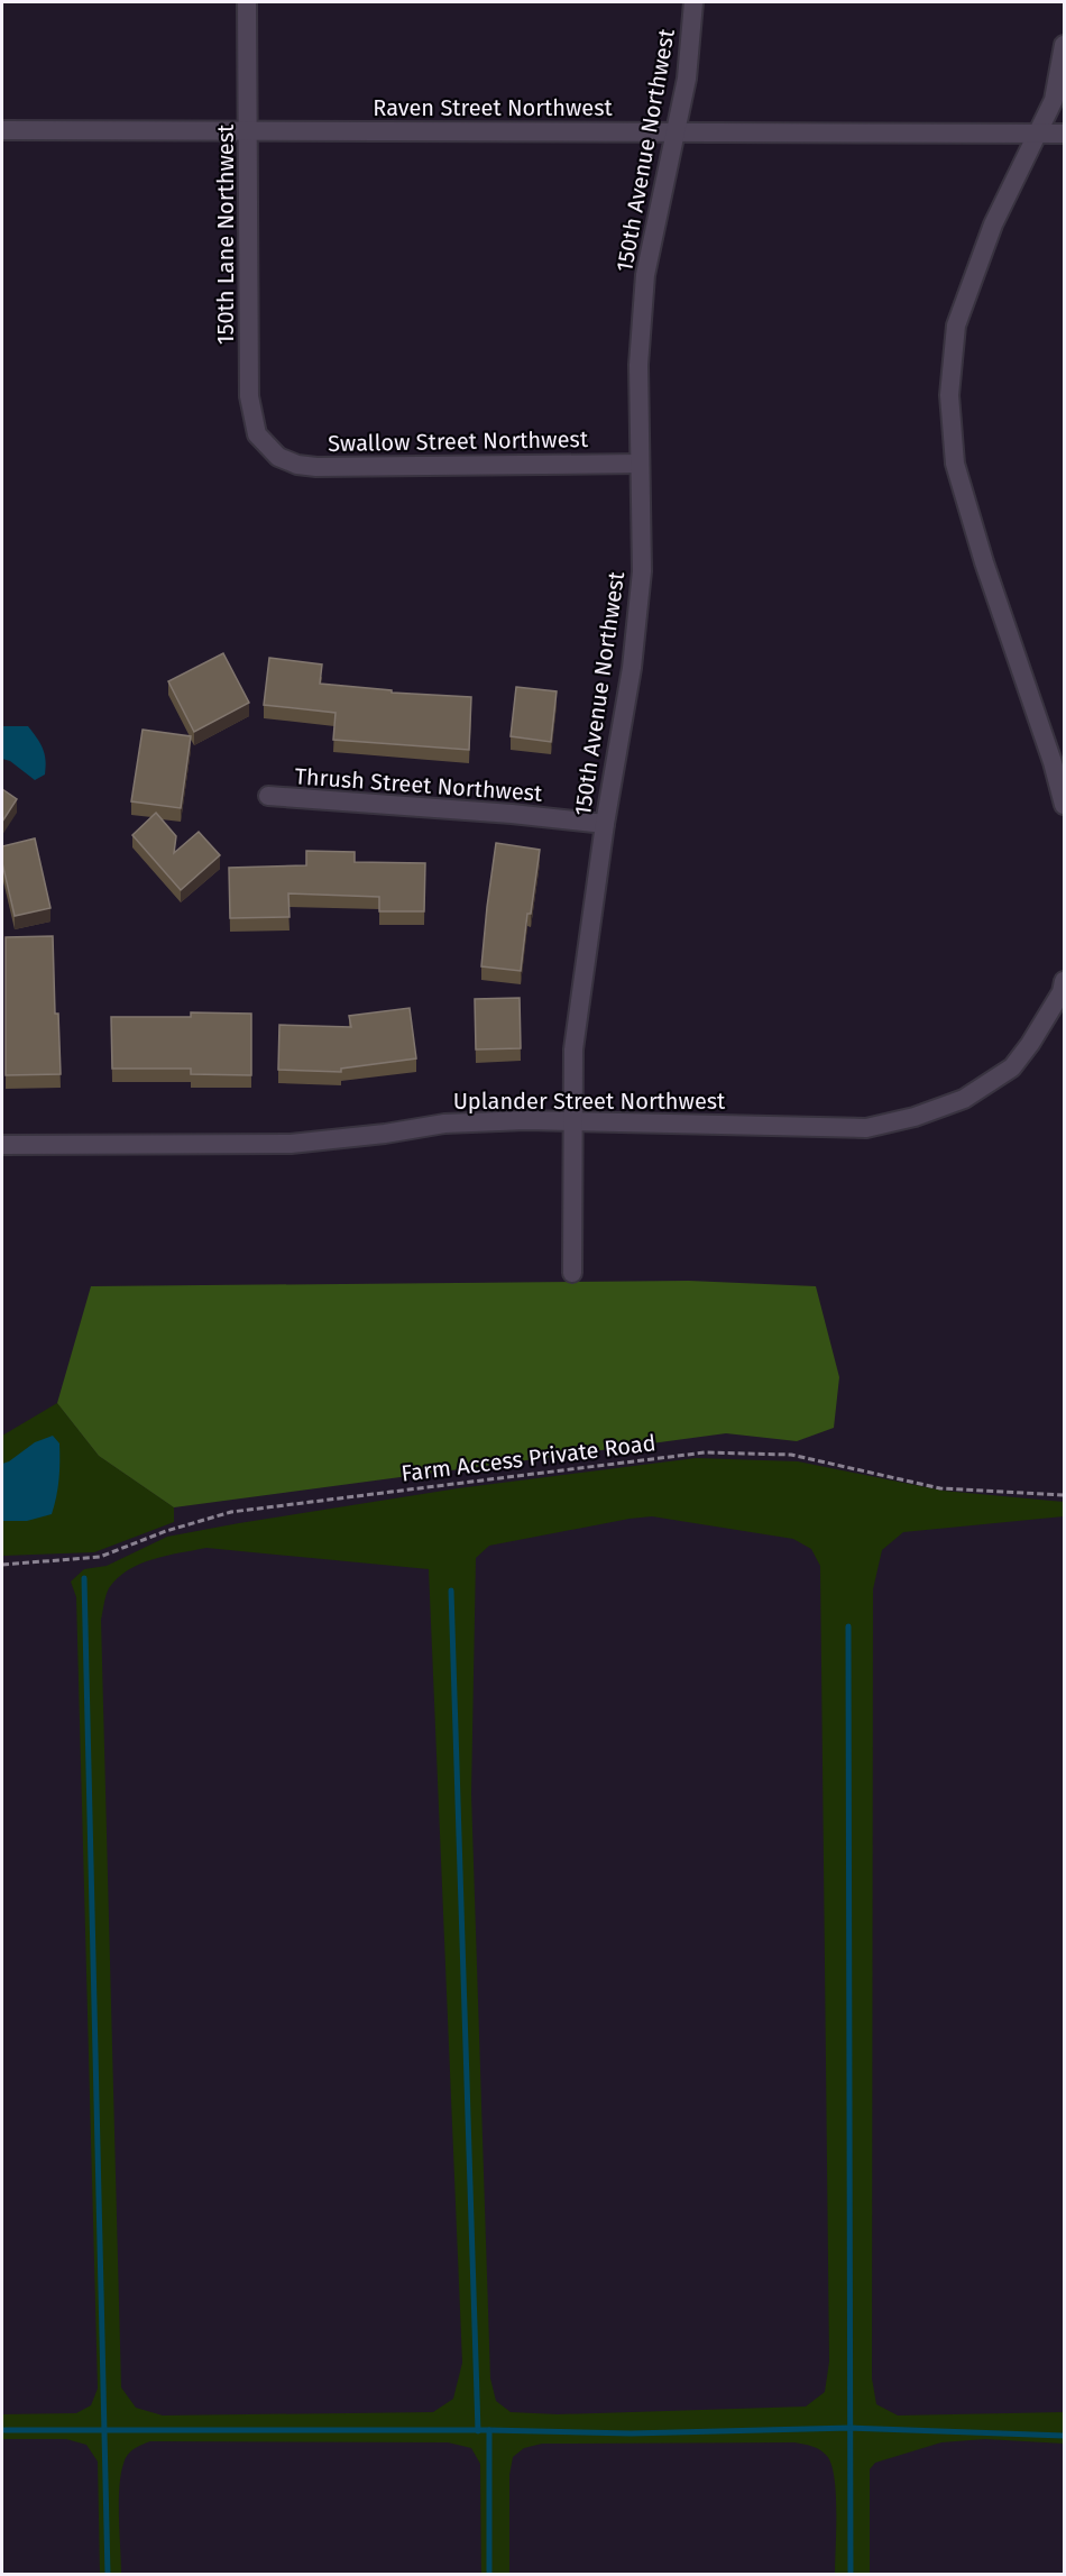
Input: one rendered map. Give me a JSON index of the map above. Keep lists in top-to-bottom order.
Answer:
{
  "streets": {
    "street": [
      "Raven Street Northwest",
      "150th Avenue Northwest",
      "150th Lane Northwest",
      "Swallow Street Northwest",
      "Thrush Street Northwest",
      "Uplander Street Northwest"
    ],
    "path": ["Farm Access Private Road"]
  },
  "crossings": [
    ["Raven Street Northwest", "150th Avenue Northwest"],
    ["Raven Street Northwest", "150th Lane Northwest"],
    ["150th Avenue Northwest", "Swallow Street Northwest"],
    ["150th Avenue Northwest", "Thrush Street Northwest"],
    ["150th Avenue Northwest", "Uplander Street Northwest"],
    ["150th Lane Northwest", "Swallow Street Northwest"]
  ]
}
